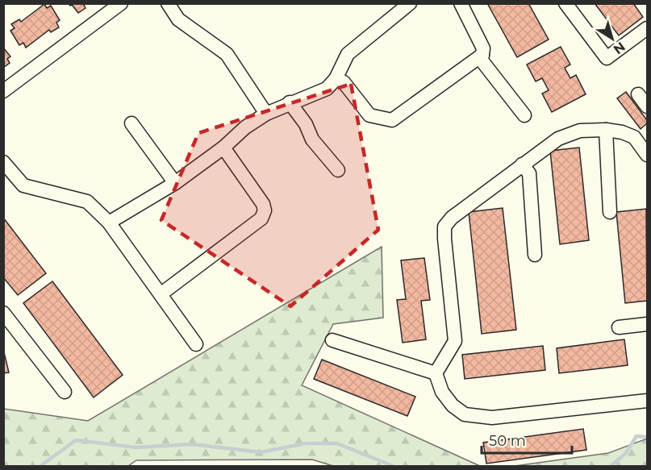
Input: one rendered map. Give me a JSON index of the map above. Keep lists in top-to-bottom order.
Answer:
{
  "scale_bar": "50 m",
  "north": "bottom right"
}
